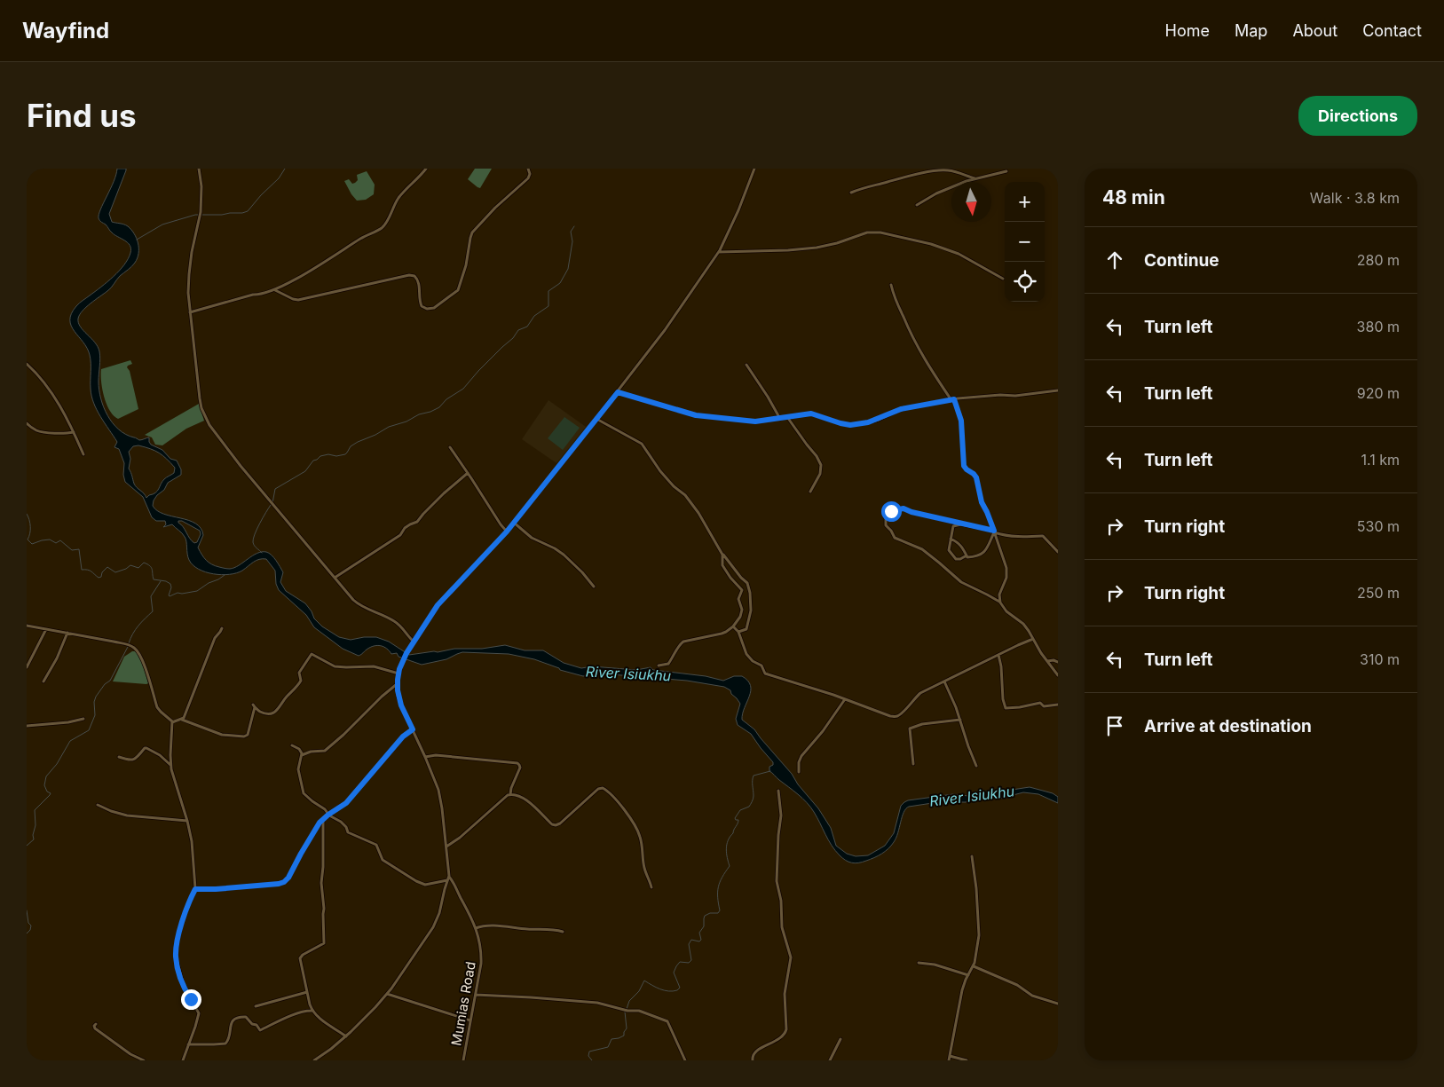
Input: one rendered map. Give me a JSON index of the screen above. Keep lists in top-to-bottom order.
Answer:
{
  "streets": {
    "street": ["Mumias Road"]
  },
  "water": ["River Isiukhu"],
  "north": "bottom",
  "page": {
    "header": "Wayfind",
    "nav": [
      "Home",
      "Map",
      "About",
      "Contact"
    ],
    "buttons": "Directions",
    "title": "Find us",
    "heading": ["48 min", "Walk · 3.8 km"],
    "map_buttons": ["+", "−"],
    "list": [
      ["Continue", "280 m"],
      ["Turn left", "380 m"],
      ["Turn left", "920 m"],
      ["Turn left", "1.1 km"],
      ["Turn right", "530 m"],
      ["Turn right", "250 m"],
      ["Turn left", "310 m"],
      "Arrive at destination"
    ]
  }
}
